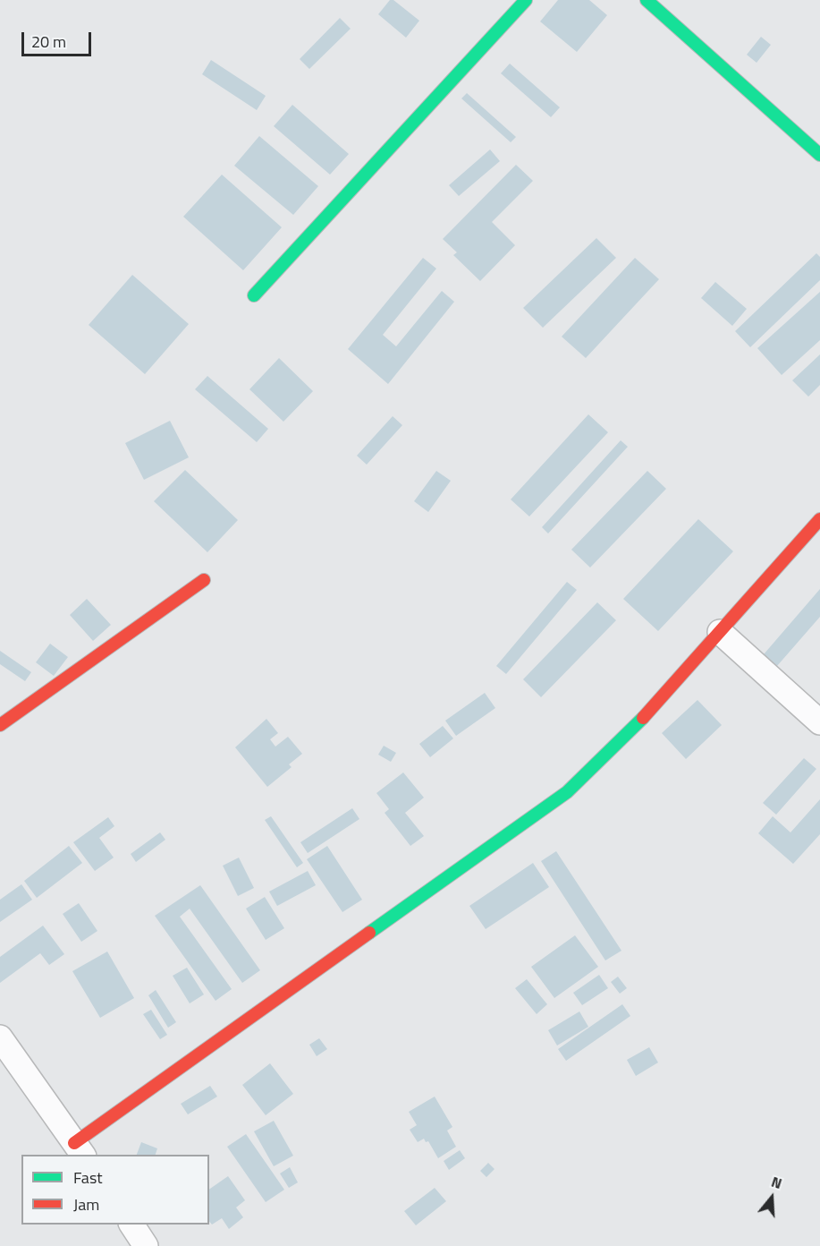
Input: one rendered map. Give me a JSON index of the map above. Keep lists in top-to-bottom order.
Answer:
{
  "legend": ["Fast", "Jam"],
  "scale_bar": "20 m",
  "north": "top"
}
